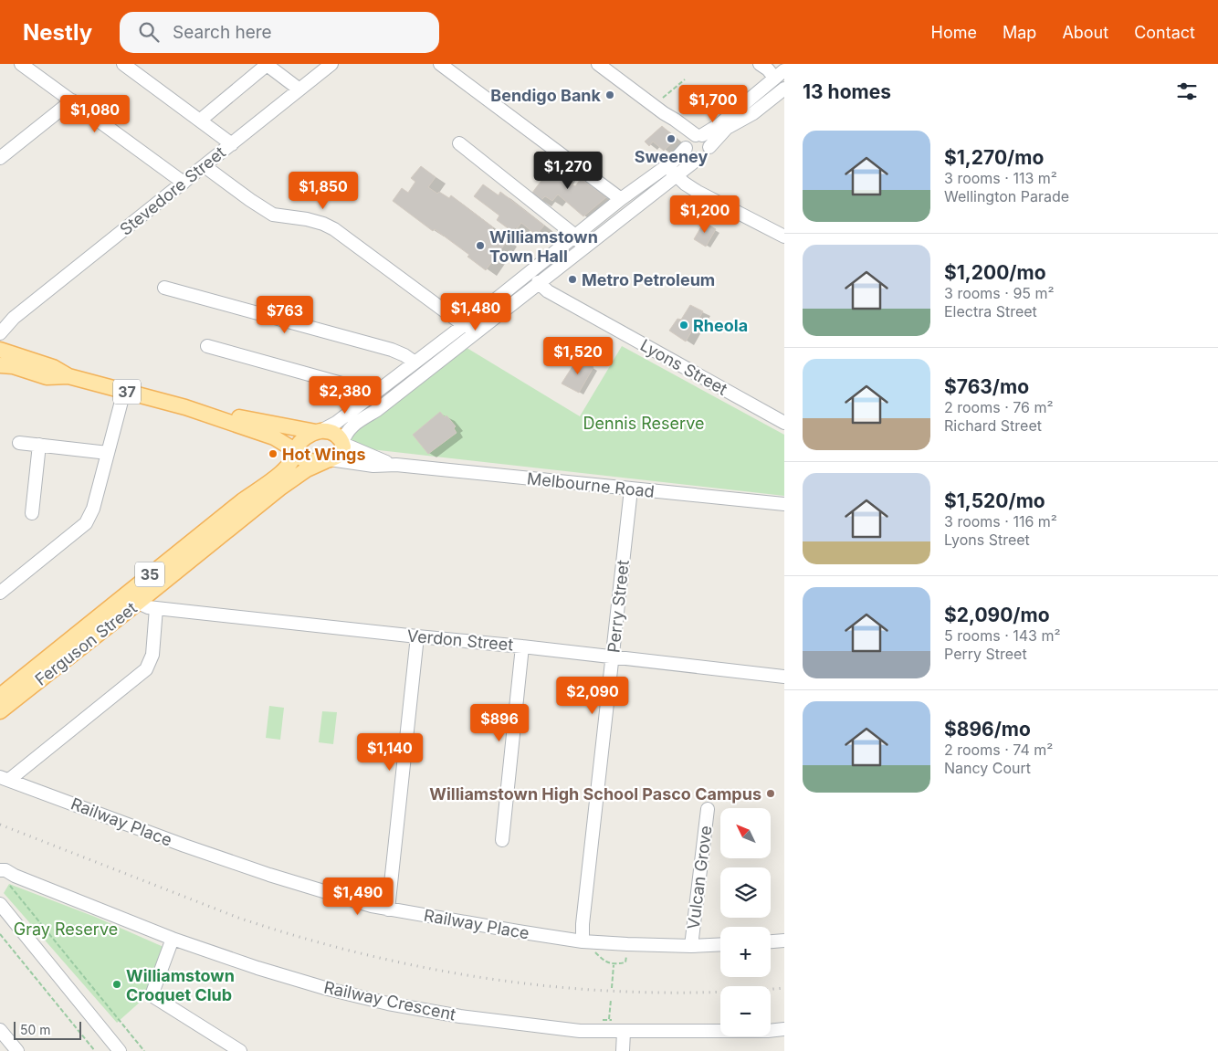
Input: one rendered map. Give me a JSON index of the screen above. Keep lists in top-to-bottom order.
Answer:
{
  "streets": {
    "main road": ["37", "35", "Ferguson Street"],
    "street": [
      "Stevedore Street",
      "Lyons Street",
      "Melbourne Road",
      "Perry Street",
      "Verdon Street",
      "Railway Place",
      "Vulcan Grove",
      "Railway Crescent"
    ]
  },
  "crossings": [
    ["Lyons Street", "35"],
    ["37", "Melbourne Road"],
    ["37", "35"],
    ["37", "Ferguson Street"],
    ["Melbourne Road", "35"],
    ["Melbourne Road", "Perry Street"],
    ["Melbourne Road", "Ferguson Street"],
    ["35", "Ferguson Street"],
    ["Perry Street", "Verdon Street"],
    ["Perry Street", "Railway Place"],
    ["Verdon Street", "Ferguson Street"],
    ["Railway Place", "Vulcan Grove"]
  ],
  "parks": ["Dennis Reserve", "Gray Reserve"],
  "places": [
    "Bendigo Bank",
    "Sweeney",
    "Williamstown Town Hall",
    "Metro Petroleum",
    "Rheola",
    "Hot Wings",
    "Williamstown High School Pasco Campus",
    "Williamstown Croquet Club"
  ],
  "scale_bar": "50 m",
  "north": "top left",
  "page": {
    "header": "Nestly",
    "search": "Search here",
    "nav": [
      "Home",
      "Map",
      "About",
      "Contact"
    ],
    "heading": "13 homes",
    "price": [
      "$1,700",
      "$1,080",
      "$1,270",
      "$1,850",
      "$1,200",
      "$1,480",
      "$763",
      "$1,520",
      "$2,380",
      "$2,090",
      "$896",
      "$1,140",
      "$1,490"
    ],
    "list": [
      {
        "name": "$1,270/mo",
        "note": "3 rooms · 113 m² · Wellington Parade"
      },
      {
        "name": "$1,200/mo",
        "note": "3 rooms · 95 m² · Electra Street"
      },
      {
        "name": "$763/mo",
        "note": "2 rooms · 76 m² · Richard Street"
      },
      {
        "name": "$1,520/mo",
        "note": "3 rooms · 116 m² · Lyons Street"
      },
      {
        "name": "$2,090/mo",
        "note": "5 rooms · 143 m² · Perry Street"
      },
      {
        "name": "$896/mo",
        "note": "2 rooms · 74 m² · Nancy Court"
      }
    ],
    "map_buttons": ["+", "−"],
    "scale": "50 m"
  }
}
